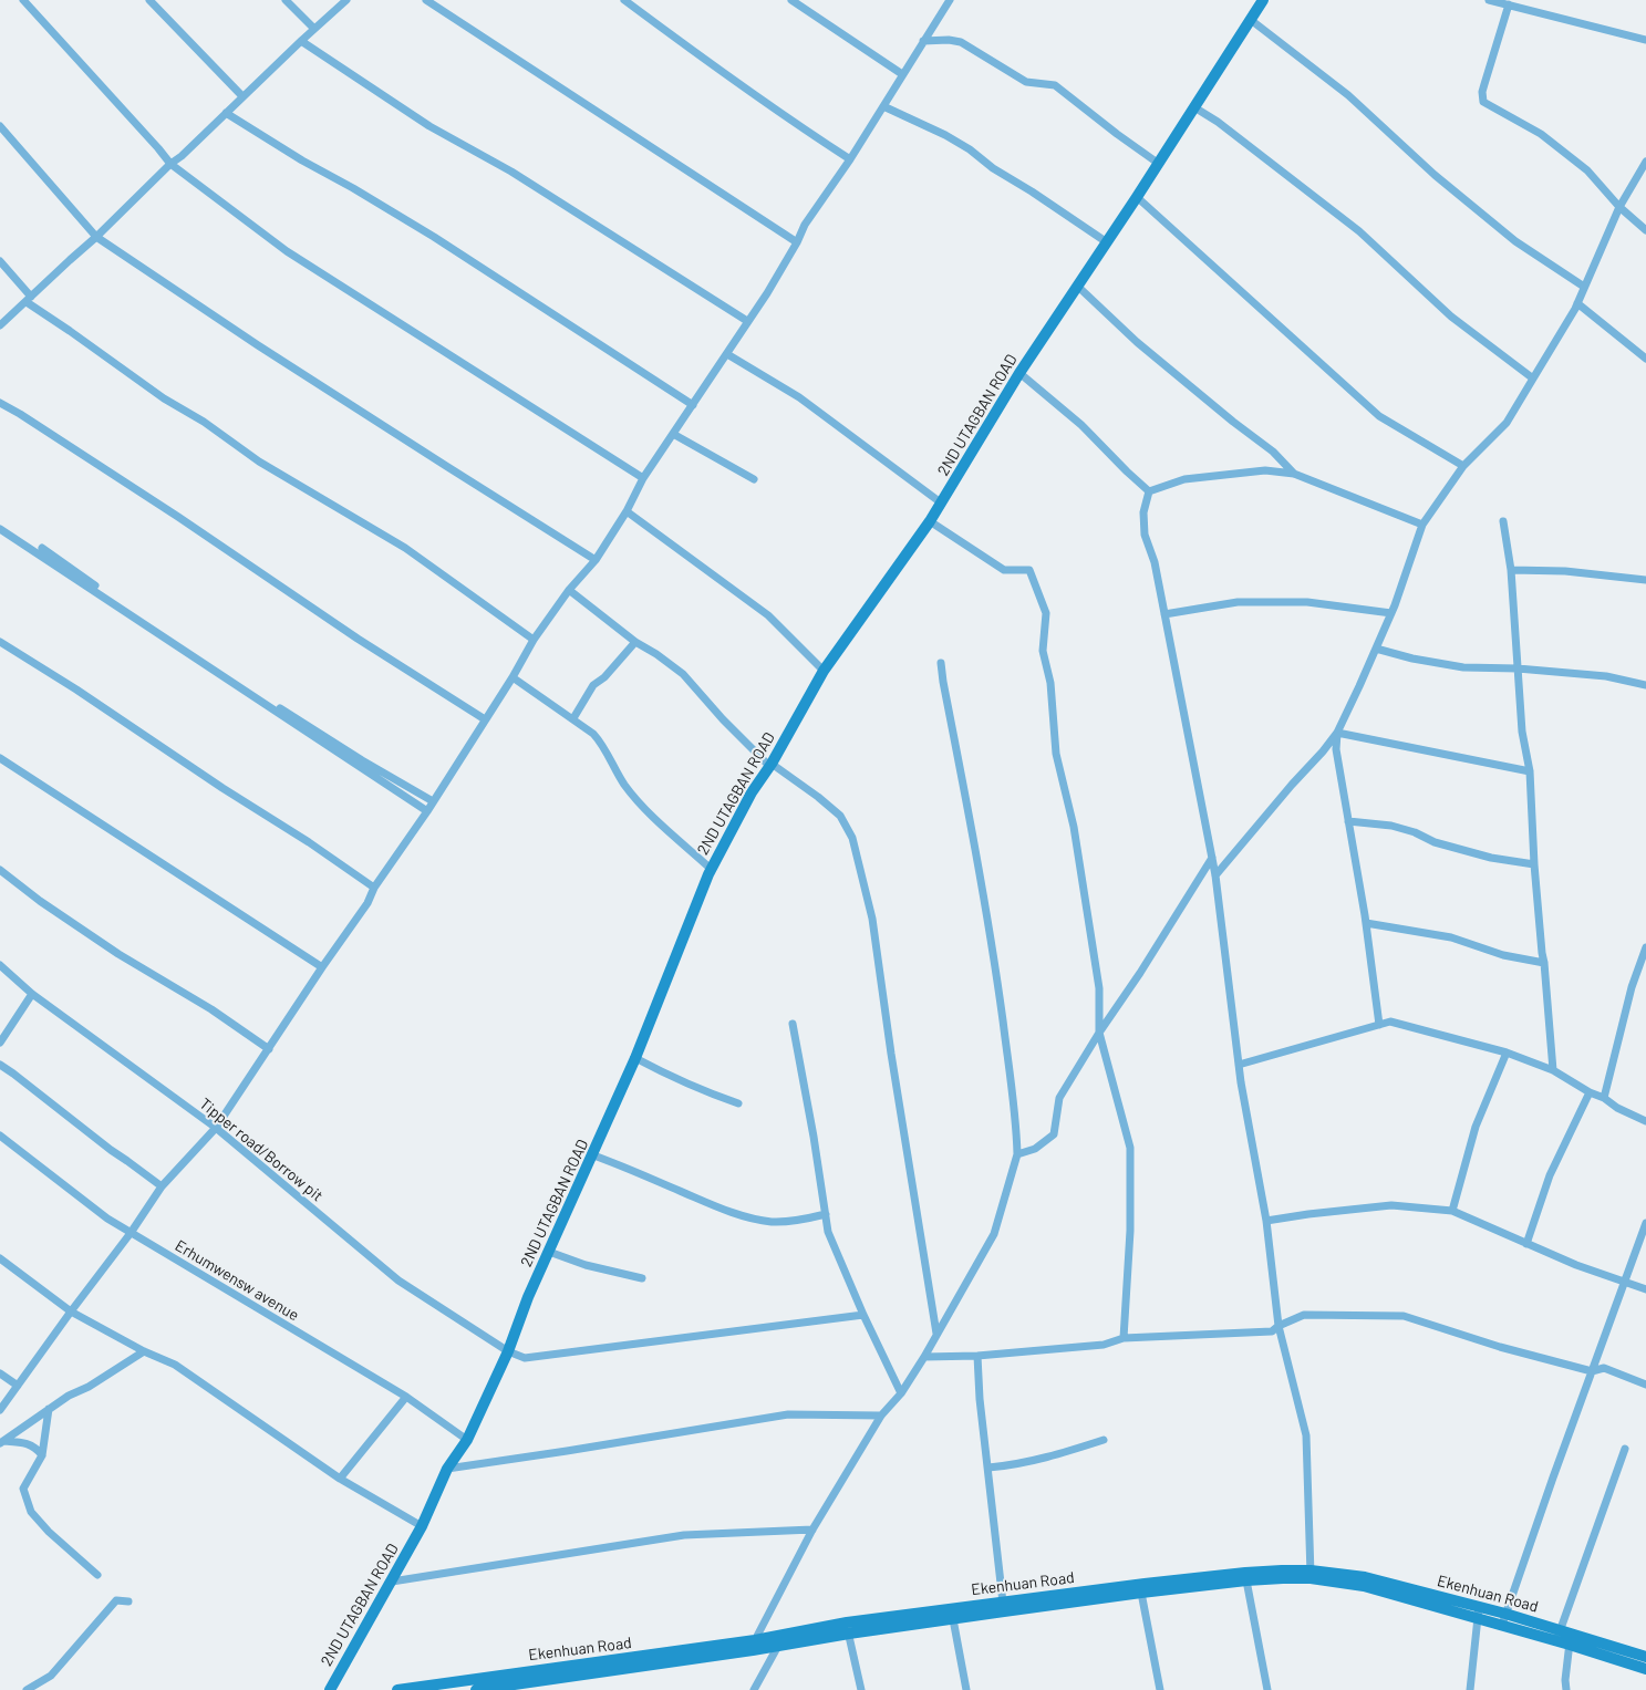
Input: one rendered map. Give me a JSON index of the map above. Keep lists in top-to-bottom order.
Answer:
{
  "streets": {
    "main road": ["2ND UTAGBAN ROAD", "Ekenhuan Road"],
    "street": ["Tipper road/Borrow pit", "Erhumwensw avenue"]
  },
  "crossings": [
    ["2ND UTAGBAN ROAD", "Tipper road/Borrow pit"],
    ["2ND UTAGBAN ROAD", "Erhumwensw avenue"]
  ]
}
